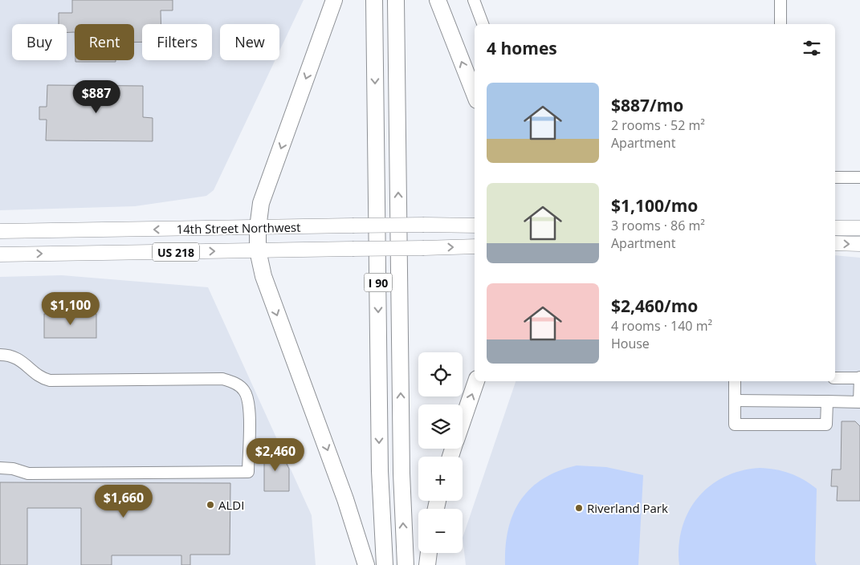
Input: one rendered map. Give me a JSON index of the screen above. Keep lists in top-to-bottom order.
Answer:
{
  "streets": {
    "highway": ["I 90"],
    "main road": ["14th Street Northwest", "US 218"]
  },
  "places": ["ALDI", "Riverland Park"],
  "page": {
    "chip": [
      "Buy",
      "Rent",
      "Filters",
      "New"
    ],
    "heading": "4 homes",
    "list": [
      {
        "name": "$887/mo",
        "note": "2 rooms · 52 m² · Apartment"
      },
      {
        "name": "$1,100/mo",
        "note": "3 rooms · 86 m² · Apartment"
      },
      {
        "name": "$2,460/mo",
        "note": "4 rooms · 140 m² · House"
      }
    ],
    "price": [
      "$887",
      "$1,100",
      "$2,460",
      "$1,660"
    ],
    "map_buttons": ["+", "−"]
  }
}
